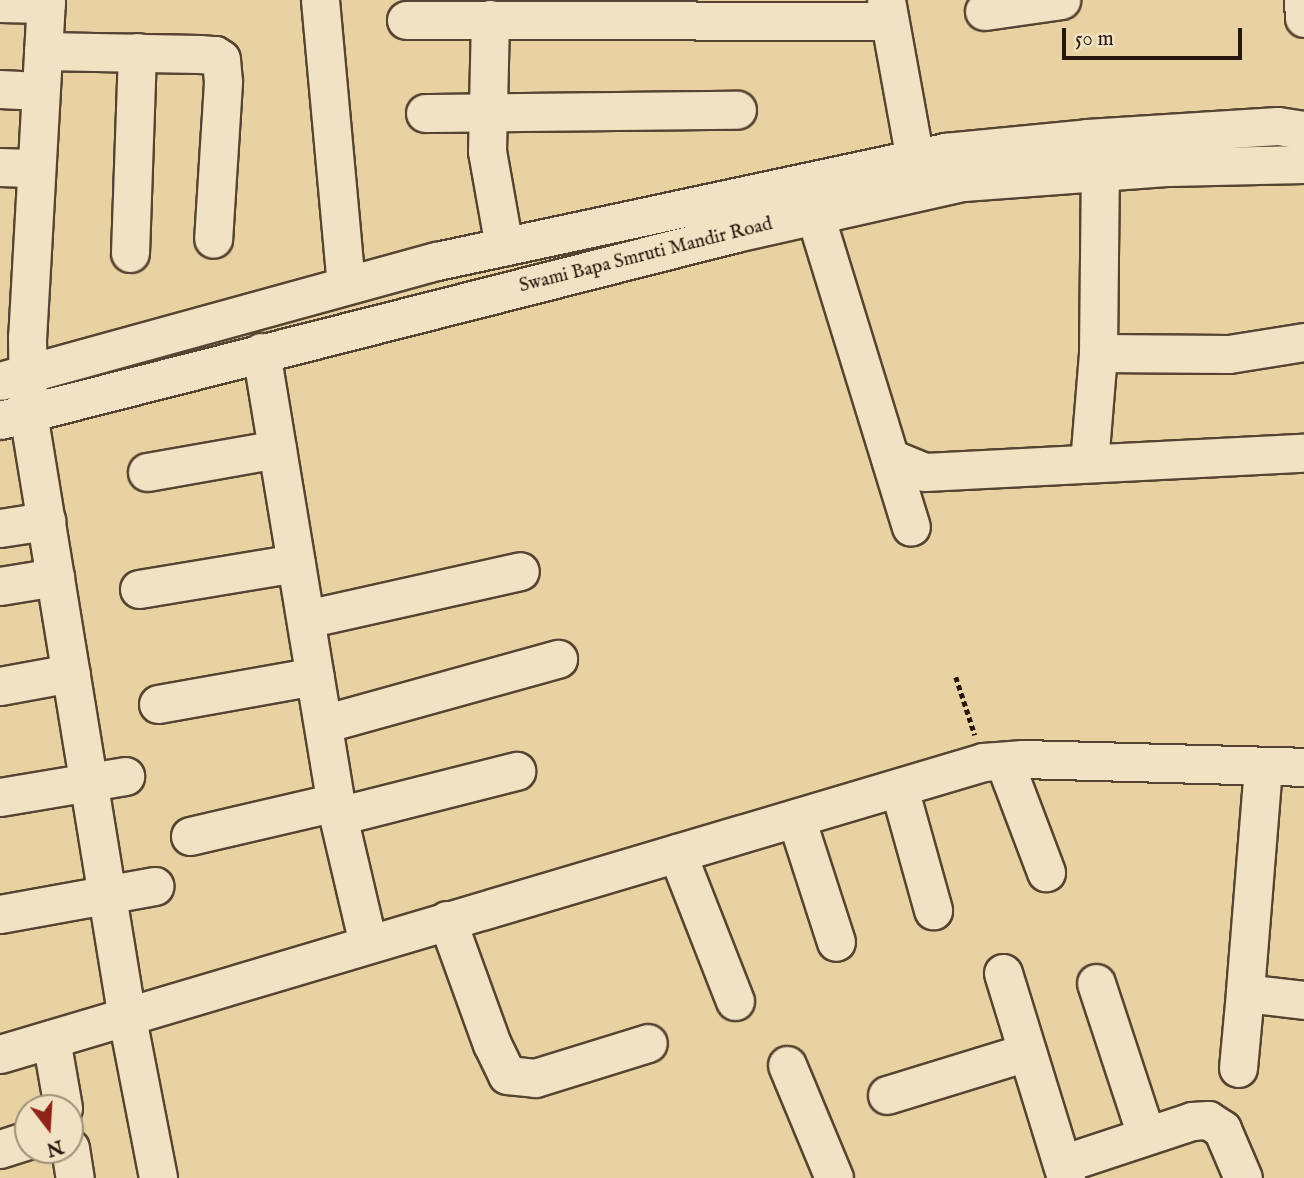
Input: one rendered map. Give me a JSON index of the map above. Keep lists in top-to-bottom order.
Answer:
{
  "streets": {
    "street": ["Swami Bapa Smruti Mandir Road"]
  },
  "scale_bar": "50 m",
  "north": "bottom"
}
